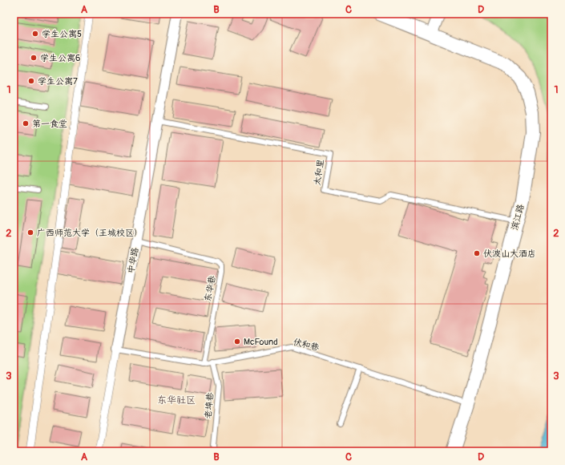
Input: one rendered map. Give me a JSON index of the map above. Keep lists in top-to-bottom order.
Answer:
{
  "streets": {
    "main road": ["滨江路"],
    "street": ["中华路"],
    "lane": [
      "太和里",
      "东华巷",
      "伏和巷",
      "老埠巷"
    ]
  },
  "crossings": [
    ["太和里", "滨江路"],
    ["太和里", "中华路"],
    ["滨江路", "伏和巷"],
    ["中华路", "东华巷"],
    ["中华路", "伏和巷"],
    ["东华巷", "伏和巷"],
    ["伏和巷", "老埠巷"]
  ],
  "districts": ["东华社区"],
  "places": [
    "学生公寓5",
    "学生公寓6",
    "学生公寓7",
    "第一食堂",
    "广西师范大学（王城校区）",
    "伏波山大酒店",
    "McFound"
  ],
  "grid": {
    "columns": [
      "A",
      "B",
      "C",
      "D"
    ],
    "rows": ["1", "2", "3"]
  }
}
